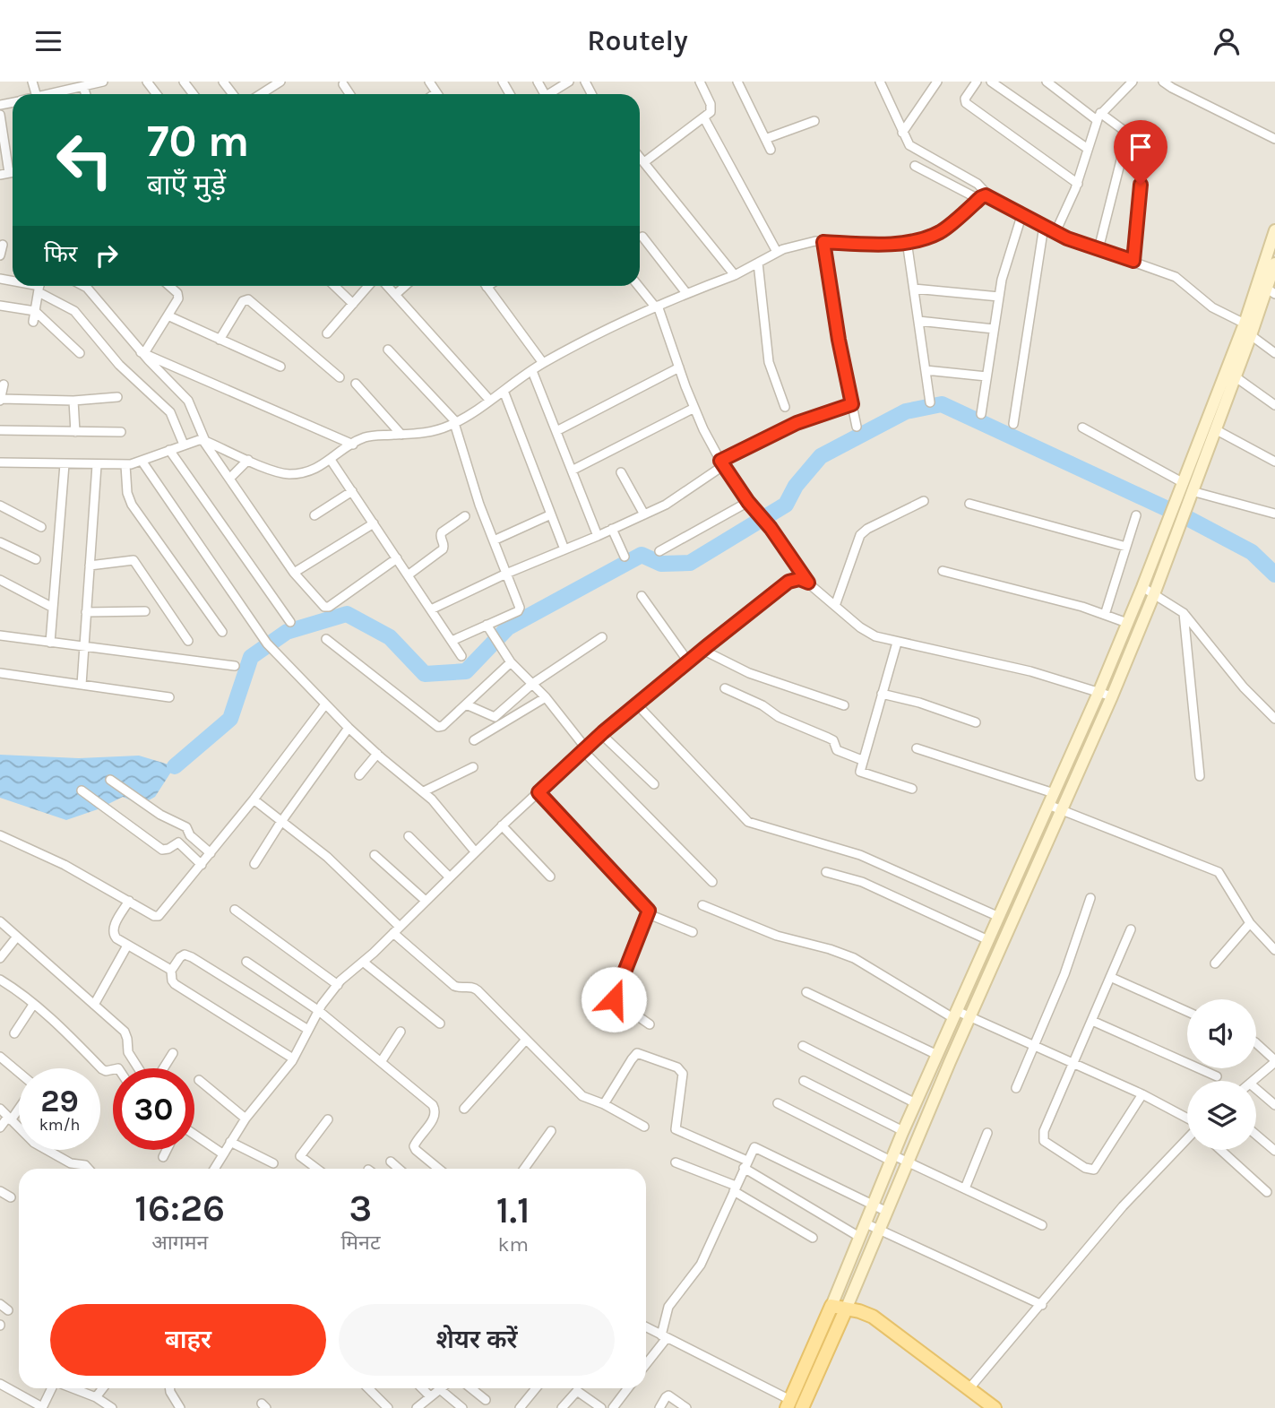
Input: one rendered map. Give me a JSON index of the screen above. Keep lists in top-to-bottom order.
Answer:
{
  "page": {
    "header": "Routely",
    "turn": ["70 m", "बाएँ मुड़ें"],
    "then": "फिर",
    "speed": "29 km/h",
    "limit": "30",
    "eta": [
      "16:26",
      "आगमन",
      "3",
      "मिनट",
      "1.1",
      "km"
    ],
    "buttons": ["बाहर", "शेयर करें"]
  }
}
